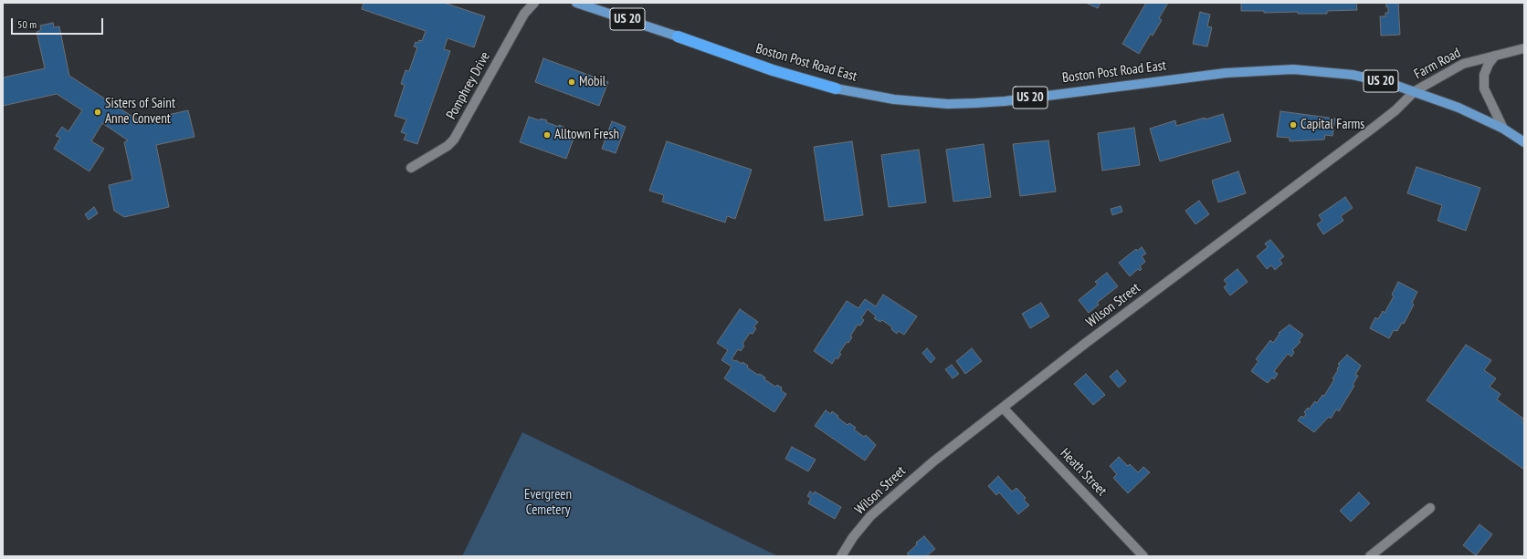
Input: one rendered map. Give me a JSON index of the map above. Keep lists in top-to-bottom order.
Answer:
{
  "streets": {
    "highway": ["US 20", "Boston Post Road East"],
    "street": [
      "Farm Road",
      "Pomphrey Drive",
      "Wilson Street",
      "Heath Street"
    ]
  },
  "crossings": [
    ["Boston Post Road East", "Farm Road"],
    ["Boston Post Road East", "Wilson Street"],
    ["Farm Road", "Wilson Street"],
    ["Wilson Street", "Heath Street"]
  ],
  "parks": ["Evergreen Cemetery"],
  "places": [
    "Mobil",
    "Sisters of Saint Anne Convent",
    "Capital Farms",
    "Alltown Fresh"
  ],
  "scale_bar": "50 m"
}
